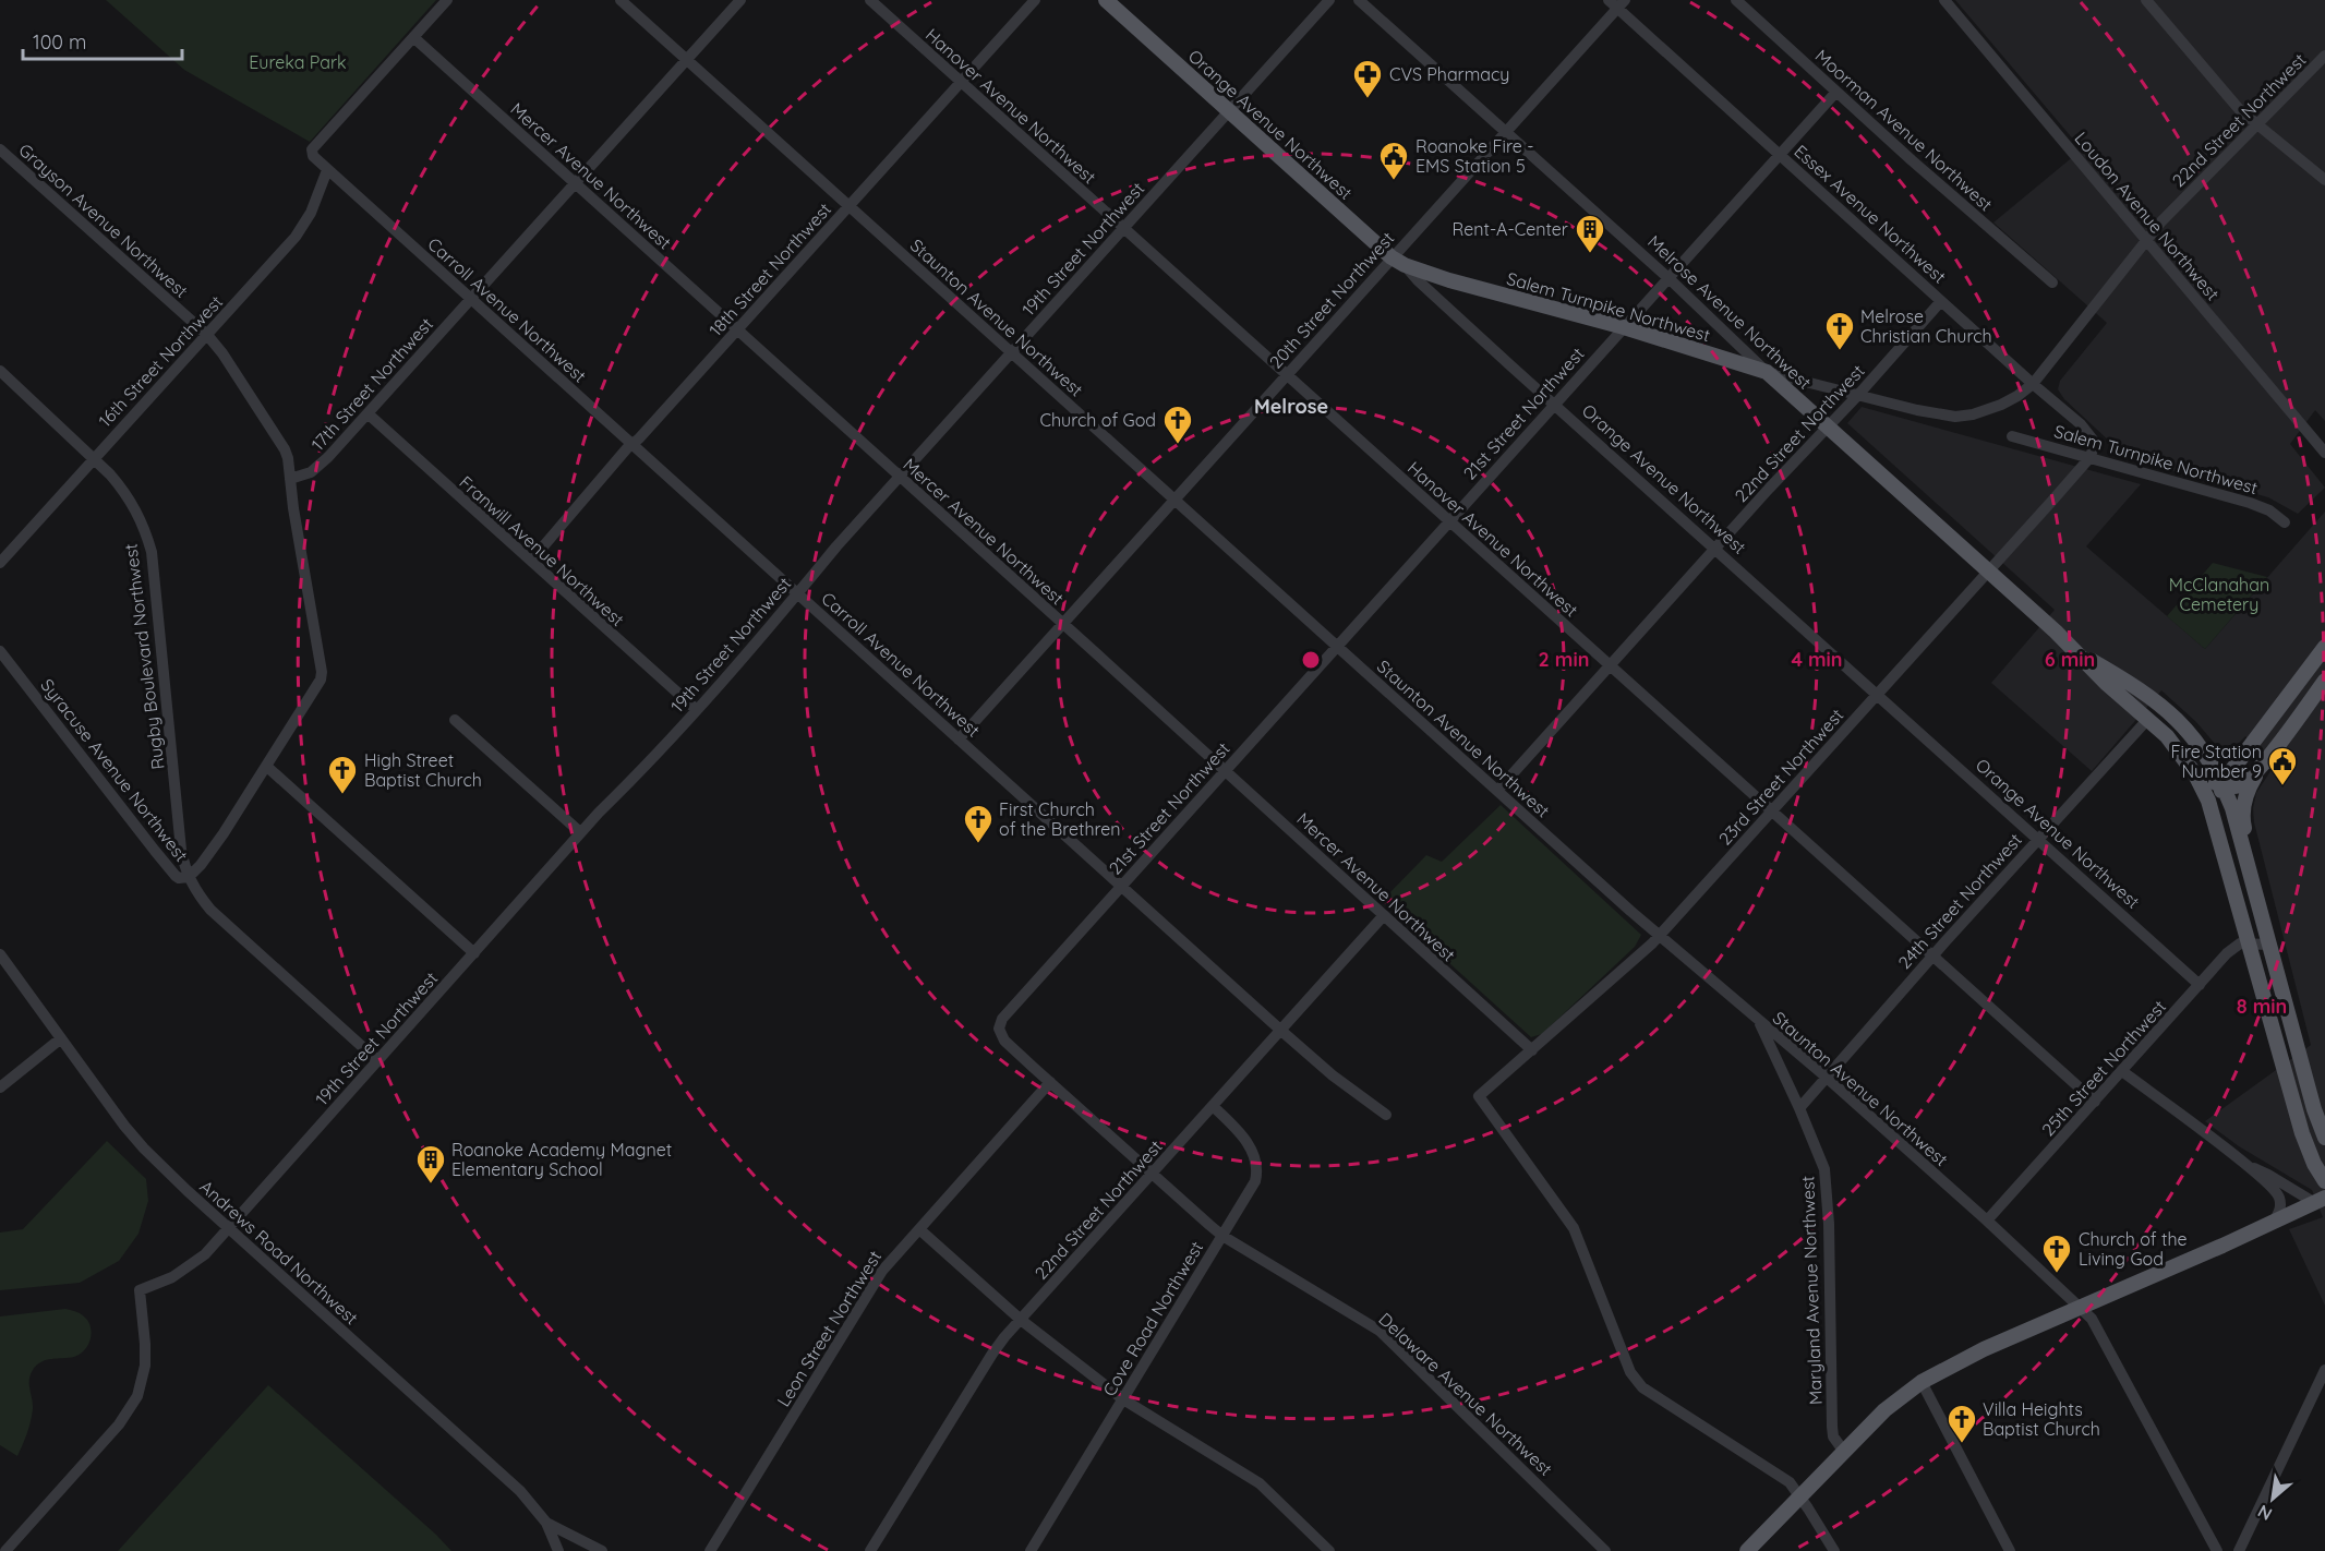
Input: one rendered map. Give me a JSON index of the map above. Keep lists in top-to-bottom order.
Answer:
{
  "streets": {
    "main road": ["Orange Avenue Northwest", "Salem Turnpike Northwest", "Melrose Avenue Northwest"],
    "street": [
      "Hanover Avenue Northwest",
      "22nd Street Northwest",
      "Moorman Avenue Northwest",
      "Mercer Avenue Northwest",
      "Essex Avenue Northwest",
      "Loudon Avenue Northwest",
      "Grayson Avenue Northwest",
      "19th Street Northwest",
      "18th Street Northwest",
      "20th Street Northwest",
      "Carroll Avenue Northwest",
      "Staunton Avenue Northwest",
      "16th Street Northwest",
      "17th Street Northwest",
      "21st Street Northwest",
      "Franwill Avenue Northwest",
      "Rugby Boulevard Northwest",
      "Syracuse Avenue Northwest",
      "23rd Street Northwest",
      "24th Street Northwest",
      "25th Street Northwest",
      "Andrews Road Northwest",
      "Maryland Avenue Northwest",
      "Cove Road Northwest",
      "Leon Street Northwest",
      "Delaware Avenue Northwest"
    ]
  },
  "crossings": [
    ["Hanover Avenue Northwest", "22nd Street Northwest"],
    ["Hanover Avenue Northwest", "19th Street Northwest"],
    ["Hanover Avenue Northwest", "18th Street Northwest"],
    ["Hanover Avenue Northwest", "20th Street Northwest"],
    ["Hanover Avenue Northwest", "21st Street Northwest"],
    ["Hanover Avenue Northwest", "23rd Street Northwest"],
    ["Hanover Avenue Northwest", "24th Street Northwest"],
    ["Hanover Avenue Northwest", "25th Street Northwest"],
    ["22nd Street Northwest", "Orange Avenue Northwest"],
    ["22nd Street Northwest", "Mercer Avenue Northwest"],
    ["22nd Street Northwest", "Essex Avenue Northwest"],
    ["22nd Street Northwest", "Loudon Avenue Northwest"],
    ["22nd Street Northwest", "Salem Turnpike Northwest"],
    ["22nd Street Northwest", "Carroll Avenue Northwest"],
    ["22nd Street Northwest", "Melrose Avenue Northwest"],
    ["22nd Street Northwest", "Staunton Avenue Northwest"],
    ["22nd Street Northwest", "Cove Road Northwest"],
    ["22nd Street Northwest", "Delaware Avenue Northwest"],
    ["Orange Avenue Northwest", "19th Street Northwest"],
    ["Orange Avenue Northwest", "20th Street Northwest"],
    ["Orange Avenue Northwest", "Salem Turnpike Northwest"],
    ["Orange Avenue Northwest", "21st Street Northwest"],
    ["Orange Avenue Northwest", "23rd Street Northwest"],
    ["Orange Avenue Northwest", "24th Street Northwest"],
    ["Orange Avenue Northwest", "25th Street Northwest"],
    ["Moorman Avenue Northwest", "21st Street Northwest"],
    ["Mercer Avenue Northwest", "19th Street Northwest"],
    ["Mercer Avenue Northwest", "18th Street Northwest"],
    ["Mercer Avenue Northwest", "20th Street Northwest"],
    ["Mercer Avenue Northwest", "Carroll Avenue Northwest"],
    ["Mercer Avenue Northwest", "17th Street Northwest"],
    ["Mercer Avenue Northwest", "21st Street Northwest"],
    ["Mercer Avenue Northwest", "23rd Street Northwest"],
    ["Essex Avenue Northwest", "20th Street Northwest"],
    ["Essex Avenue Northwest", "Salem Turnpike Northwest"],
    ["Essex Avenue Northwest", "21st Street Northwest"],
    ["Essex Avenue Northwest", "23rd Street Northwest"],
    ["Grayson Avenue Northwest", "16th Street Northwest"],
    ["Grayson Avenue Northwest", "17th Street Northwest"],
    ["19th Street Northwest", "Carroll Avenue Northwest"],
    ["19th Street Northwest", "Staunton Avenue Northwest"],
    ["19th Street Northwest", "Franwill Avenue Northwest"],
    ["19th Street Northwest", "Syracuse Avenue Northwest"],
    ["19th Street Northwest", "Andrews Road Northwest"],
    ["18th Street Northwest", "Carroll Avenue Northwest"],
    ["18th Street Northwest", "Staunton Avenue Northwest"],
    ["18th Street Northwest", "Franwill Avenue Northwest"],
    ["20th Street Northwest", "Salem Turnpike Northwest"],
    ["20th Street Northwest", "Carroll Avenue Northwest"],
    ["20th Street Northwest", "Melrose Avenue Northwest"],
    ["20th Street Northwest", "Staunton Avenue Northwest"],
    ["Salem Turnpike Northwest", "Melrose Avenue Northwest"],
    ["Salem Turnpike Northwest", "21st Street Northwest"],
    ["Salem Turnpike Northwest", "23rd Street Northwest"],
    ["Carroll Avenue Northwest", "16th Street Northwest"],
    ["Carroll Avenue Northwest", "17th Street Northwest"],
    ["Carroll Avenue Northwest", "21st Street Northwest"],
    ["Melrose Avenue Northwest", "21st Street Northwest"],
    ["Melrose Avenue Northwest", "23rd Street Northwest"],
    ["Melrose Avenue Northwest", "24th Street Northwest"],
    ["Melrose Avenue Northwest", "25th Street Northwest"],
    ["Staunton Avenue Northwest", "17th Street Northwest"],
    ["Staunton Avenue Northwest", "21st Street Northwest"],
    ["Staunton Avenue Northwest", "23rd Street Northwest"],
    ["Staunton Avenue Northwest", "24th Street Northwest"],
    ["Staunton Avenue Northwest", "25th Street Northwest"],
    ["Staunton Avenue Northwest", "Maryland Avenue Northwest"],
    ["16th Street Northwest", "Rugby Boulevard Northwest"],
    ["17th Street Northwest", "Franwill Avenue Northwest"],
    ["21st Street Northwest", "Delaware Avenue Northwest"],
    ["Rugby Boulevard Northwest", "Syracuse Avenue Northwest"],
    ["24th Street Northwest", "Maryland Avenue Northwest"],
    ["Cove Road Northwest", "Delaware Avenue Northwest"],
    ["Leon Street Northwest", "Delaware Avenue Northwest"]
  ],
  "districts": ["Melrose"],
  "parks": ["Eureka Park", "McClanahan Cemetery"],
  "places": {
    "pharmacy": ["CVS Pharmacy"],
    "public building": ["Roanoke Fire - EMS Station 5", "Fire Station Number 9"],
    "building": ["Rent-A-Center", "Roanoke Academy Magnet Elementary School"],
    "church": [
      "Melrose Christian Church",
      "Church of God",
      "High Street Baptist Church",
      "First Church of the Brethren",
      "Church of the Living God",
      "Villa Heights Baptist Church"
    ]
  },
  "scale_bar": "100 m",
  "north": "bottom left",
  "rings": [
    "2 min",
    "4 min",
    "6 min",
    "8 min"
  ]
}
